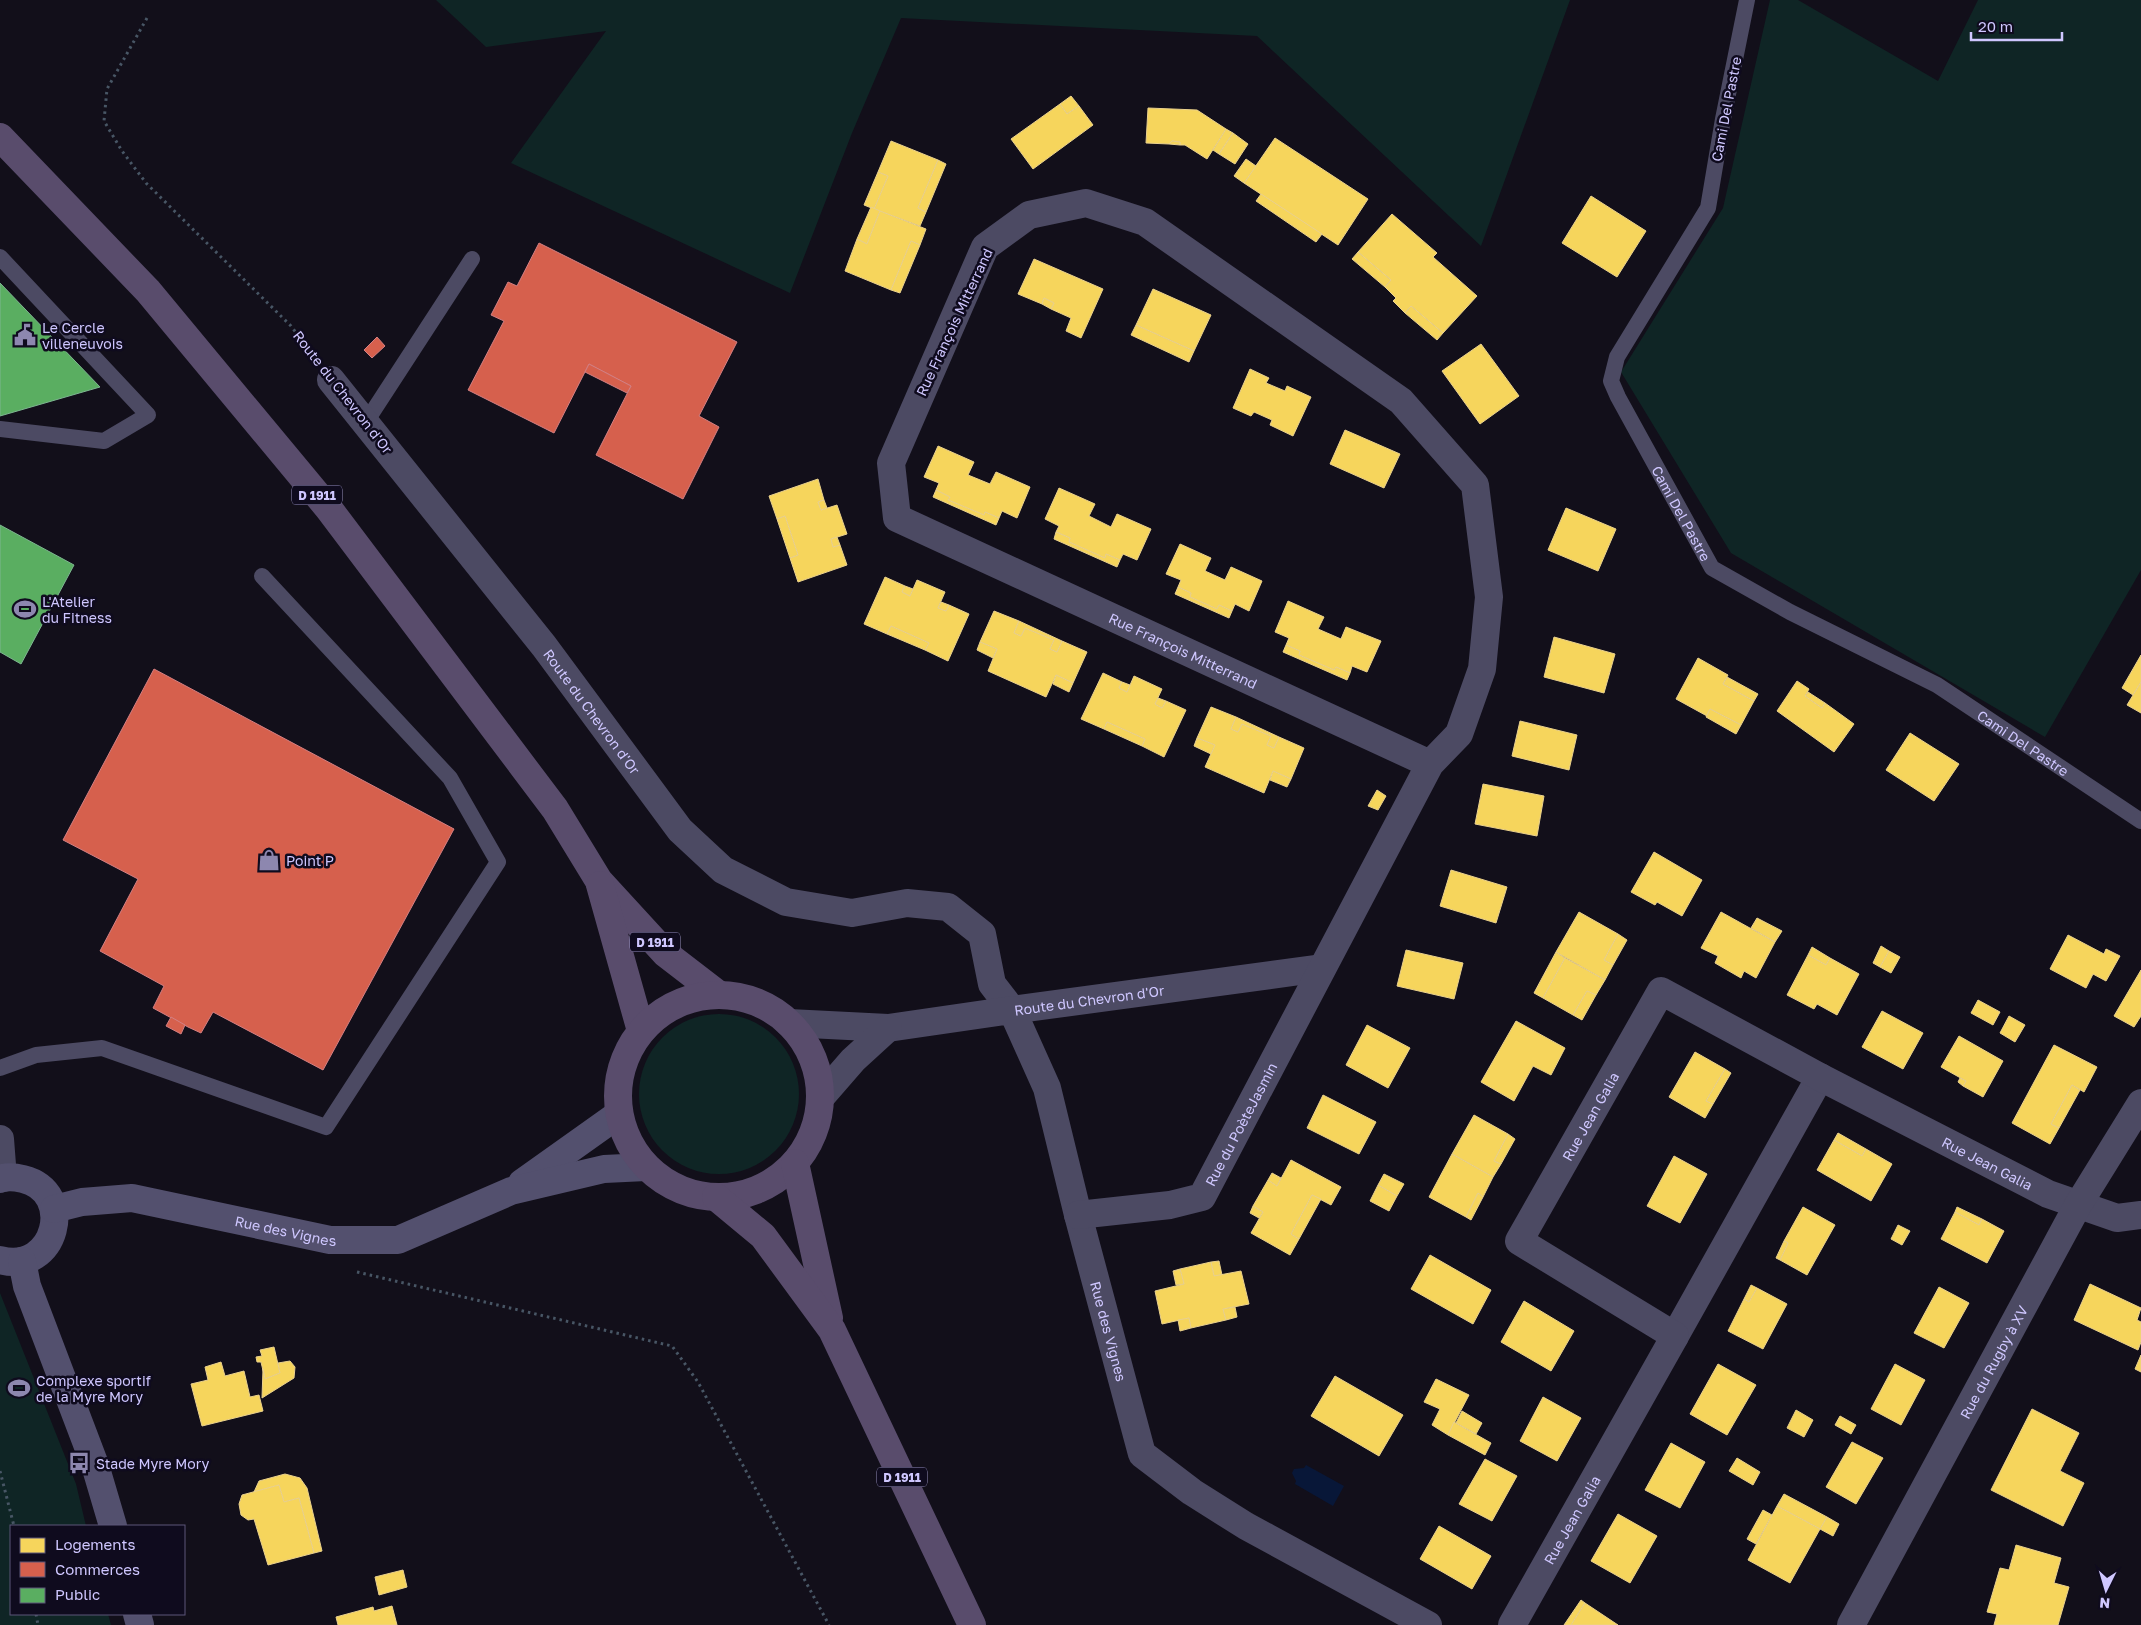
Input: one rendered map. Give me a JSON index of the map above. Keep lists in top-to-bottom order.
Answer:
{
  "streets": {
    "main road": ["D 1911", "Rue des Vignes"],
    "street": [
      "Rue François Mitterrand",
      "Route du Chevron d'Or",
      "Rue Jean Galia",
      "Rue du PoèteJasmin",
      "Rue du Rugby à XV"
    ],
    "lane": ["Cami Del Pastre"]
  },
  "crossings": [
    ["Rue François Mitterrand", "Route du Chevron d'Or"],
    ["Rue François Mitterrand", "Rue du PoèteJasmin"],
    ["Route du Chevron d'Or", "Rue du PoèteJasmin"],
    ["Route du Chevron d'Or", "Rue des Vignes"],
    ["Rue Jean Galia", "Rue du Rugby à XV"],
    ["Rue du PoèteJasmin", "Rue des Vignes"]
  ],
  "places": {
    "public building": ["Le Cercle villeneuvois"],
    "sports": ["L'Atelier du Fitness", "Complexe sportif de la Myre Mory"],
    "shop": ["Point P"],
    "bus stop": ["Stade Myre Mory"]
  },
  "legend": ["Logements", "Commerces", "Public"],
  "scale_bar": "20 m",
  "north": "bottom"
}
